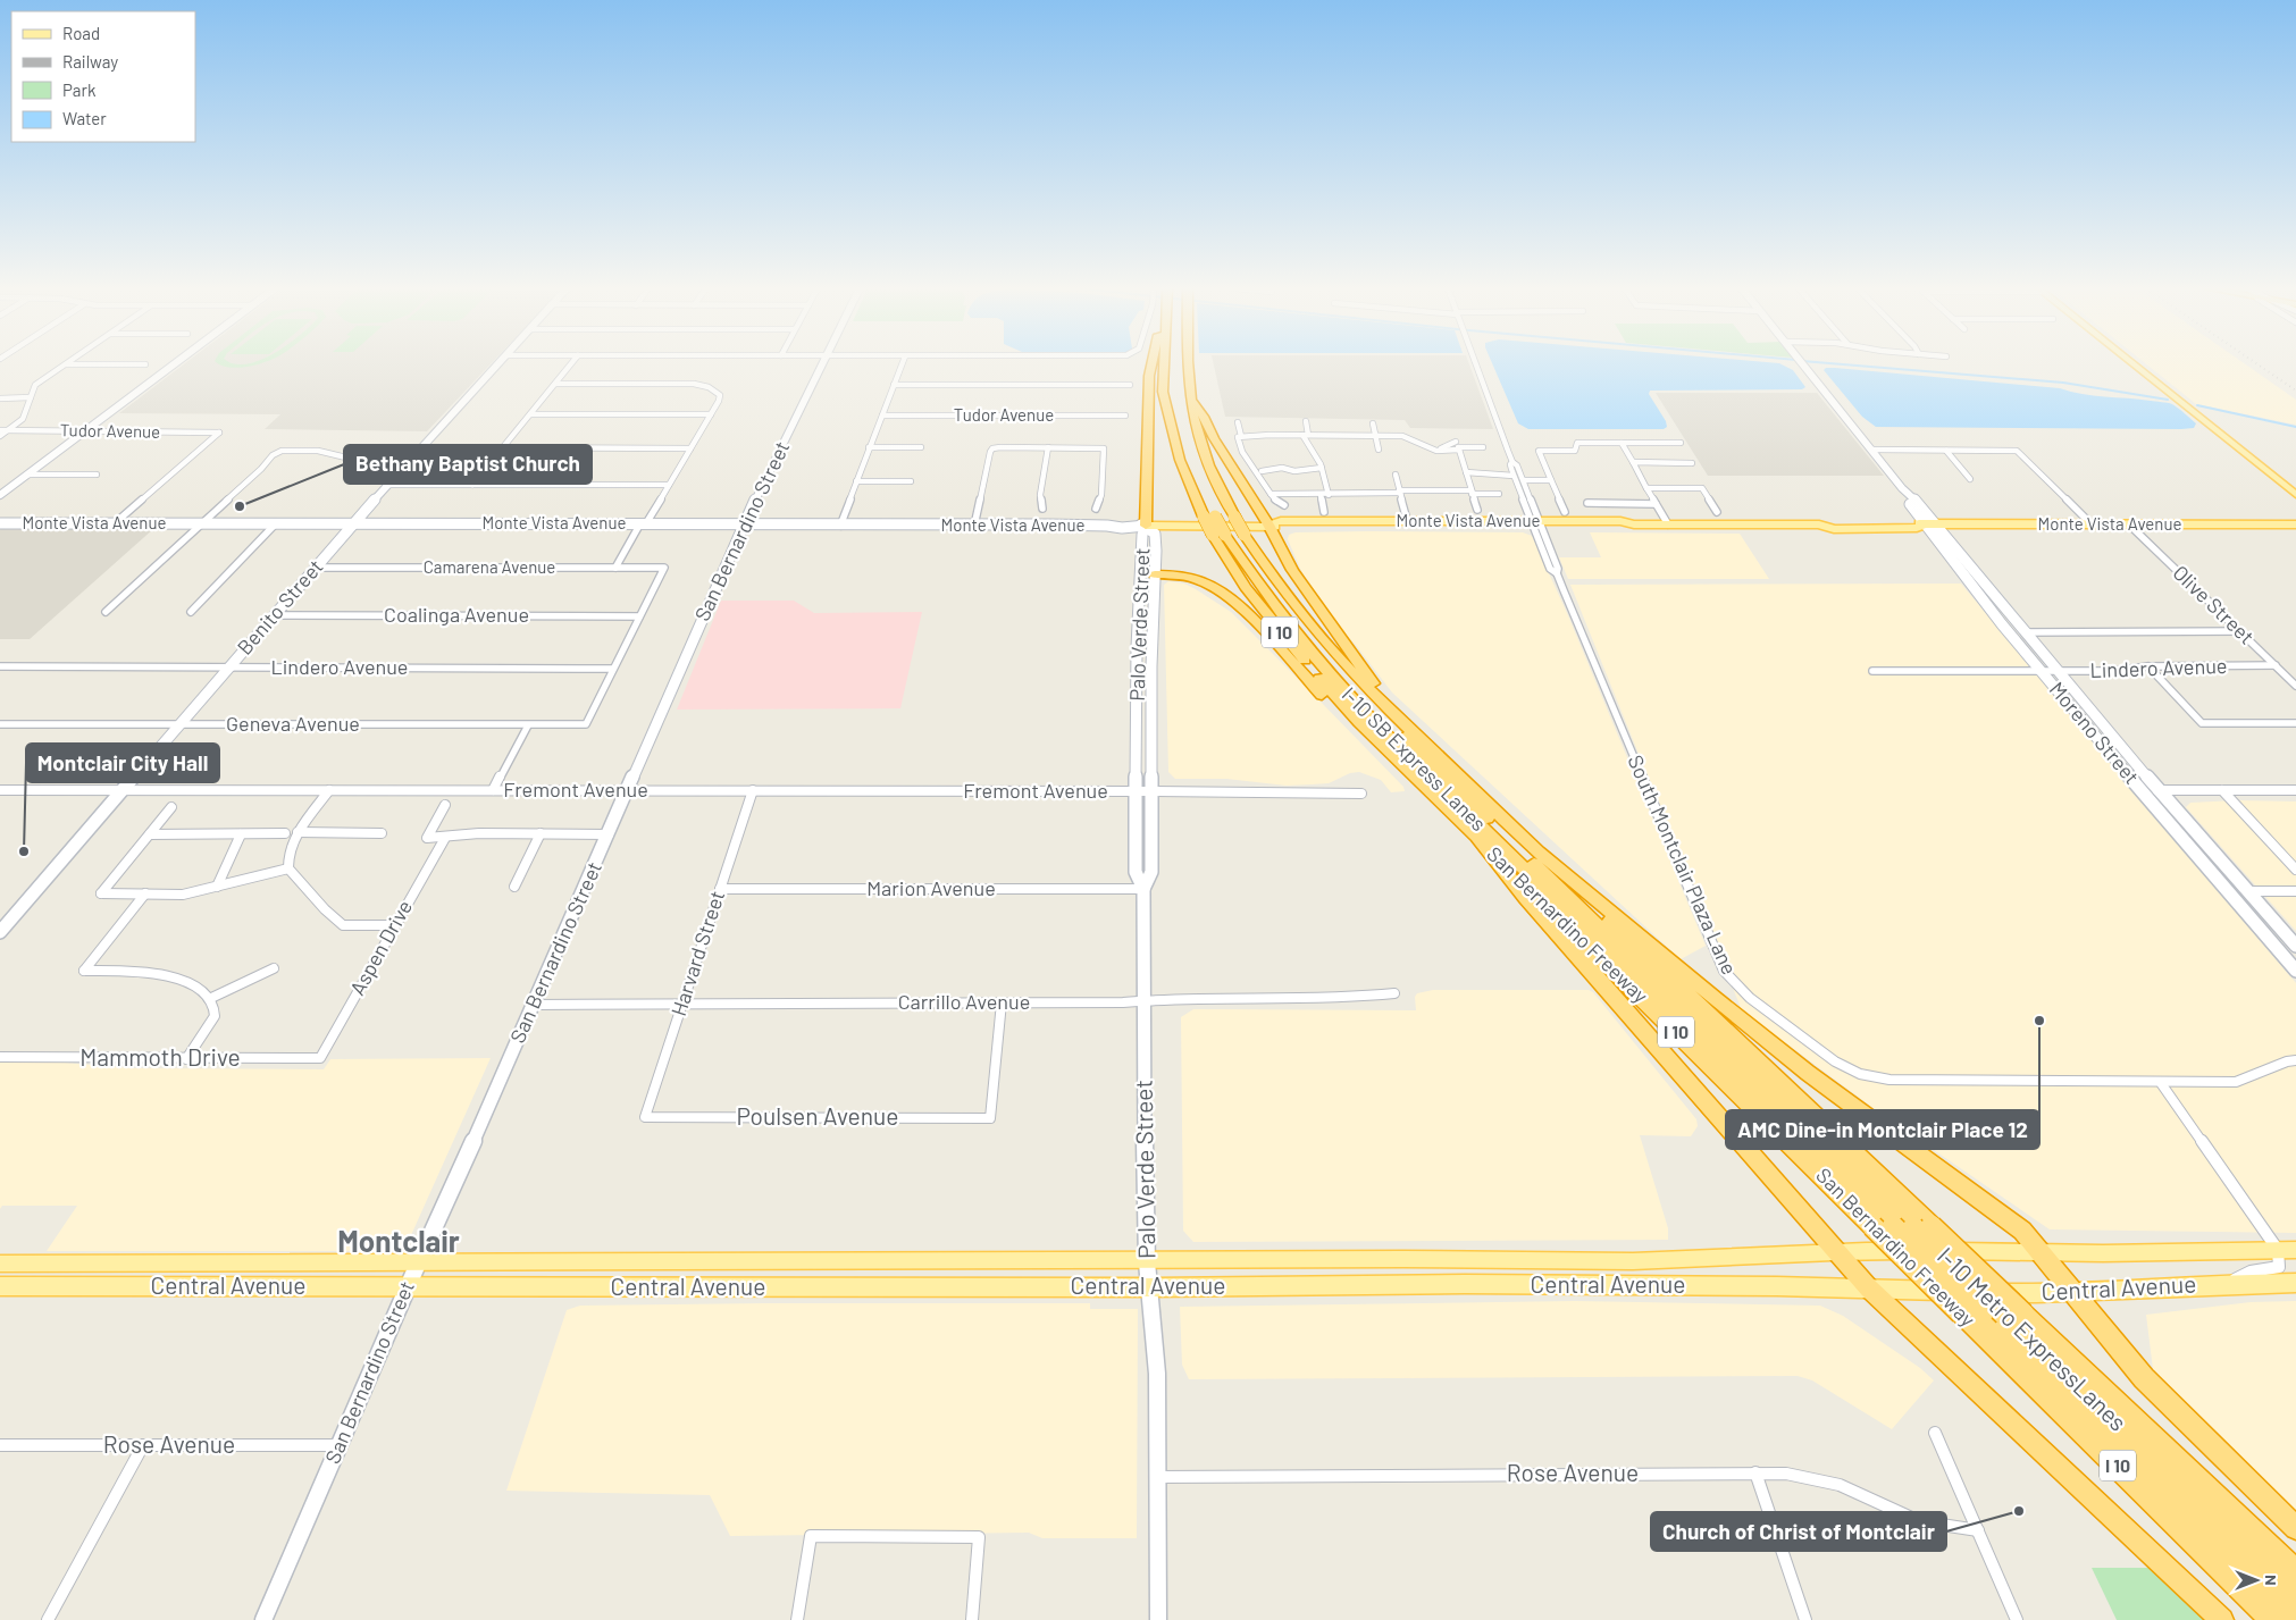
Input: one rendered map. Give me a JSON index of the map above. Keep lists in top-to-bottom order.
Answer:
{
  "streets": {
    "highway": [
      "I 10",
      "I-10 SB Express Lanes",
      "San Bernardino Freeway",
      "I-10 Metro ExpressLanes"
    ],
    "main road": ["Monte Vista Avenue", "Central Avenue"],
    "street": [
      "Tudor Avenue",
      "San Bernardino Street",
      "Camarena Avenue",
      "Olive Street",
      "Benito Street",
      "Coalinga Avenue",
      "Palo Verde Street",
      "Lindero Avenue",
      "Geneva Avenue",
      "Moreno Street",
      "Fremont Avenue",
      "South Montclair Plaza Lane",
      "Marion Avenue",
      "Aspen Drive",
      "Harvard Street",
      "Carrillo Avenue",
      "Mammoth Drive",
      "Poulsen Avenue",
      "Rose Avenue"
    ]
  },
  "crossings": [
    ["Tudor Avenue", "Monte Vista Avenue"],
    ["Monte Vista Avenue", "San Bernardino Street"],
    ["Monte Vista Avenue", "Olive Street"],
    ["Monte Vista Avenue", "Benito Street"],
    ["Monte Vista Avenue", "Palo Verde Street"],
    ["Monte Vista Avenue", "Moreno Street"],
    ["Monte Vista Avenue", "South Montclair Plaza Lane"],
    ["San Bernardino Street", "Fremont Avenue"],
    ["San Bernardino Street", "Carrillo Avenue"],
    ["San Bernardino Street", "Central Avenue"],
    ["San Bernardino Street", "Rose Avenue"],
    ["Camarena Avenue", "Benito Street"],
    ["Camarena Avenue", "Coalinga Avenue"],
    ["Olive Street", "Lindero Avenue"],
    ["Benito Street", "Coalinga Avenue"],
    ["Benito Street", "Lindero Avenue"],
    ["Benito Street", "Geneva Avenue"],
    ["Benito Street", "Fremont Avenue"],
    ["Palo Verde Street", "Fremont Avenue"],
    ["Palo Verde Street", "Marion Avenue"],
    ["Palo Verde Street", "Carrillo Avenue"],
    ["Palo Verde Street", "Central Avenue"],
    ["Palo Verde Street", "Rose Avenue"],
    ["I 10", "San Bernardino Freeway"],
    ["I 10", "I-10 Metro ExpressLanes"],
    ["Lindero Avenue", "Geneva Avenue"],
    ["Lindero Avenue", "Moreno Street"],
    ["I-10 SB Express Lanes", "San Bernardino Freeway"],
    ["I-10 SB Express Lanes", "I-10 Metro ExpressLanes"],
    ["Fremont Avenue", "Harvard Street"],
    ["Marion Avenue", "Harvard Street"],
    ["San Bernardino Freeway", "I-10 Metro ExpressLanes"],
    ["Aspen Drive", "Mammoth Drive"],
    ["Harvard Street", "Carrillo Avenue"],
    ["Harvard Street", "Poulsen Avenue"],
    ["Carrillo Avenue", "Poulsen Avenue"]
  ],
  "districts": ["Montclair"],
  "places": [
    "Bethany Baptist Church",
    "Montclair City Hall",
    "AMC Dine-in Montclair Place 12",
    "Church of Christ of Montclair"
  ],
  "legend": [
    "Road",
    "Railway",
    "Park",
    "Water"
  ],
  "north": "right"
}
